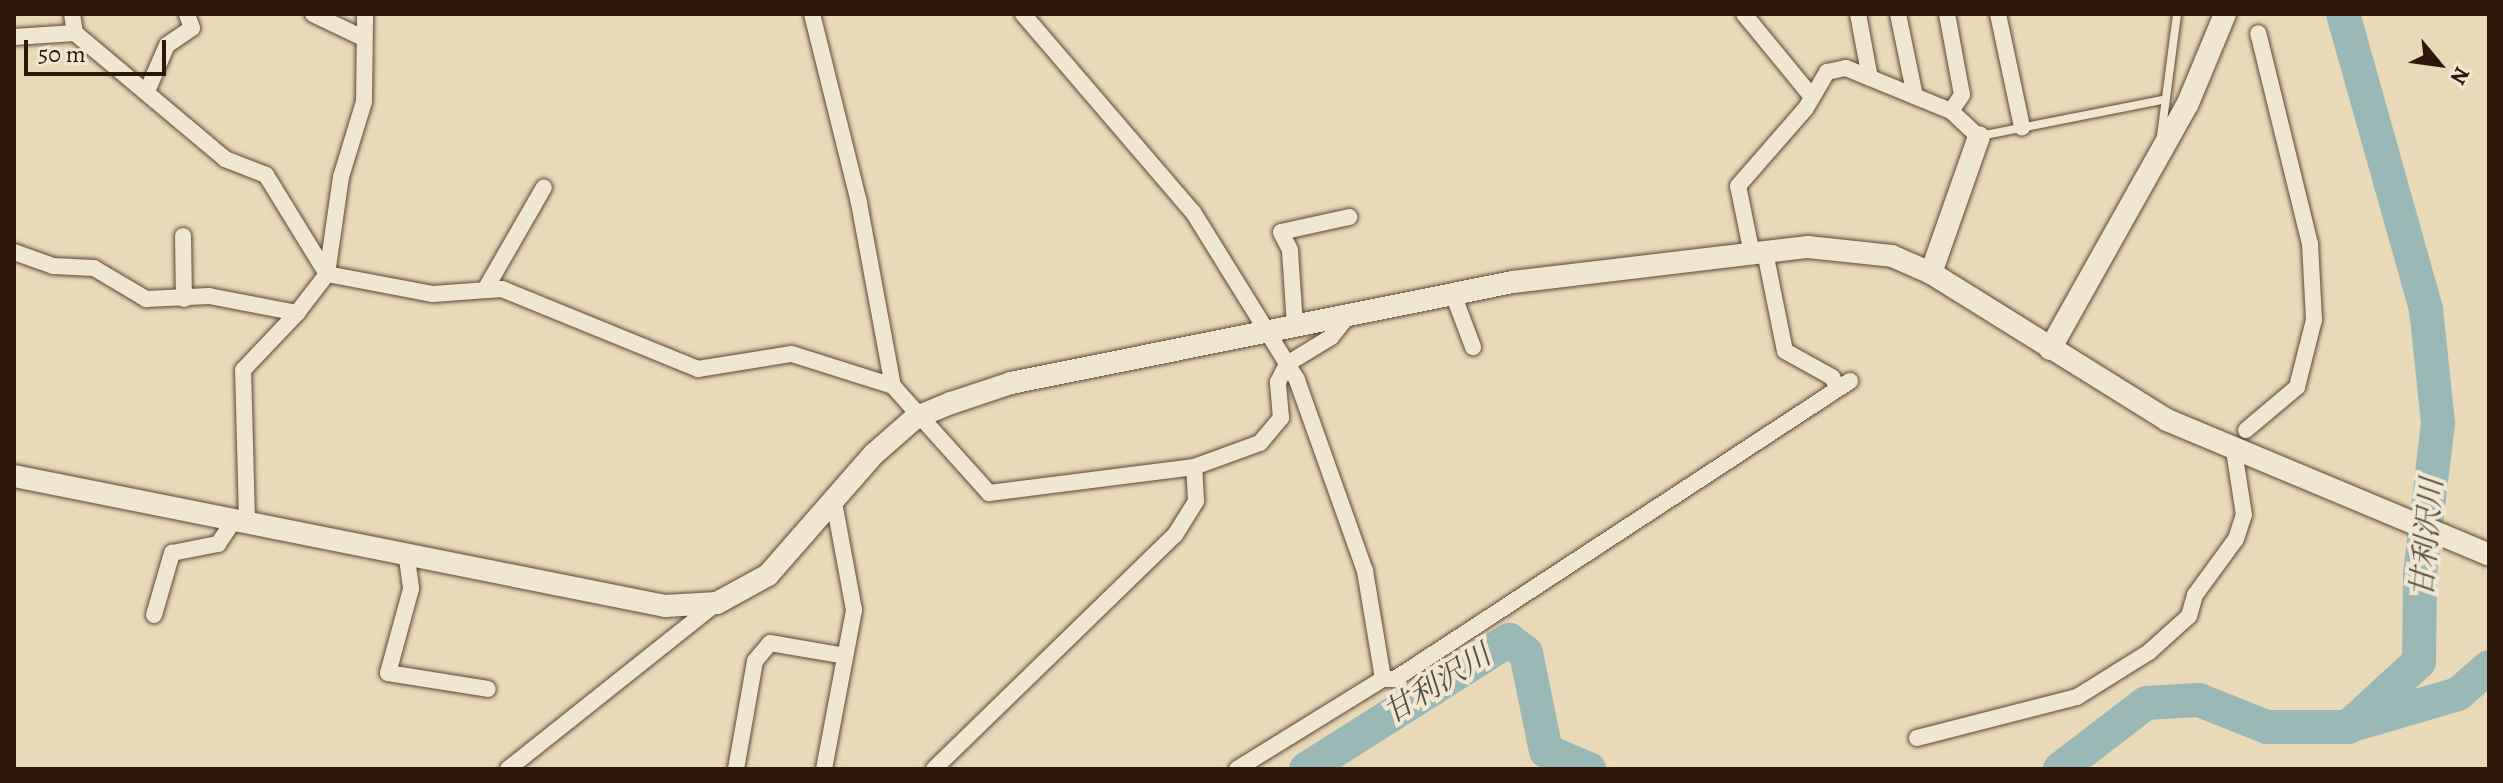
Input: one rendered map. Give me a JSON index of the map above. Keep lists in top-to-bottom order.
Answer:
{
  "water": ["甘利沢川"],
  "scale_bar": "50 m",
  "north": "bottom right"
}
